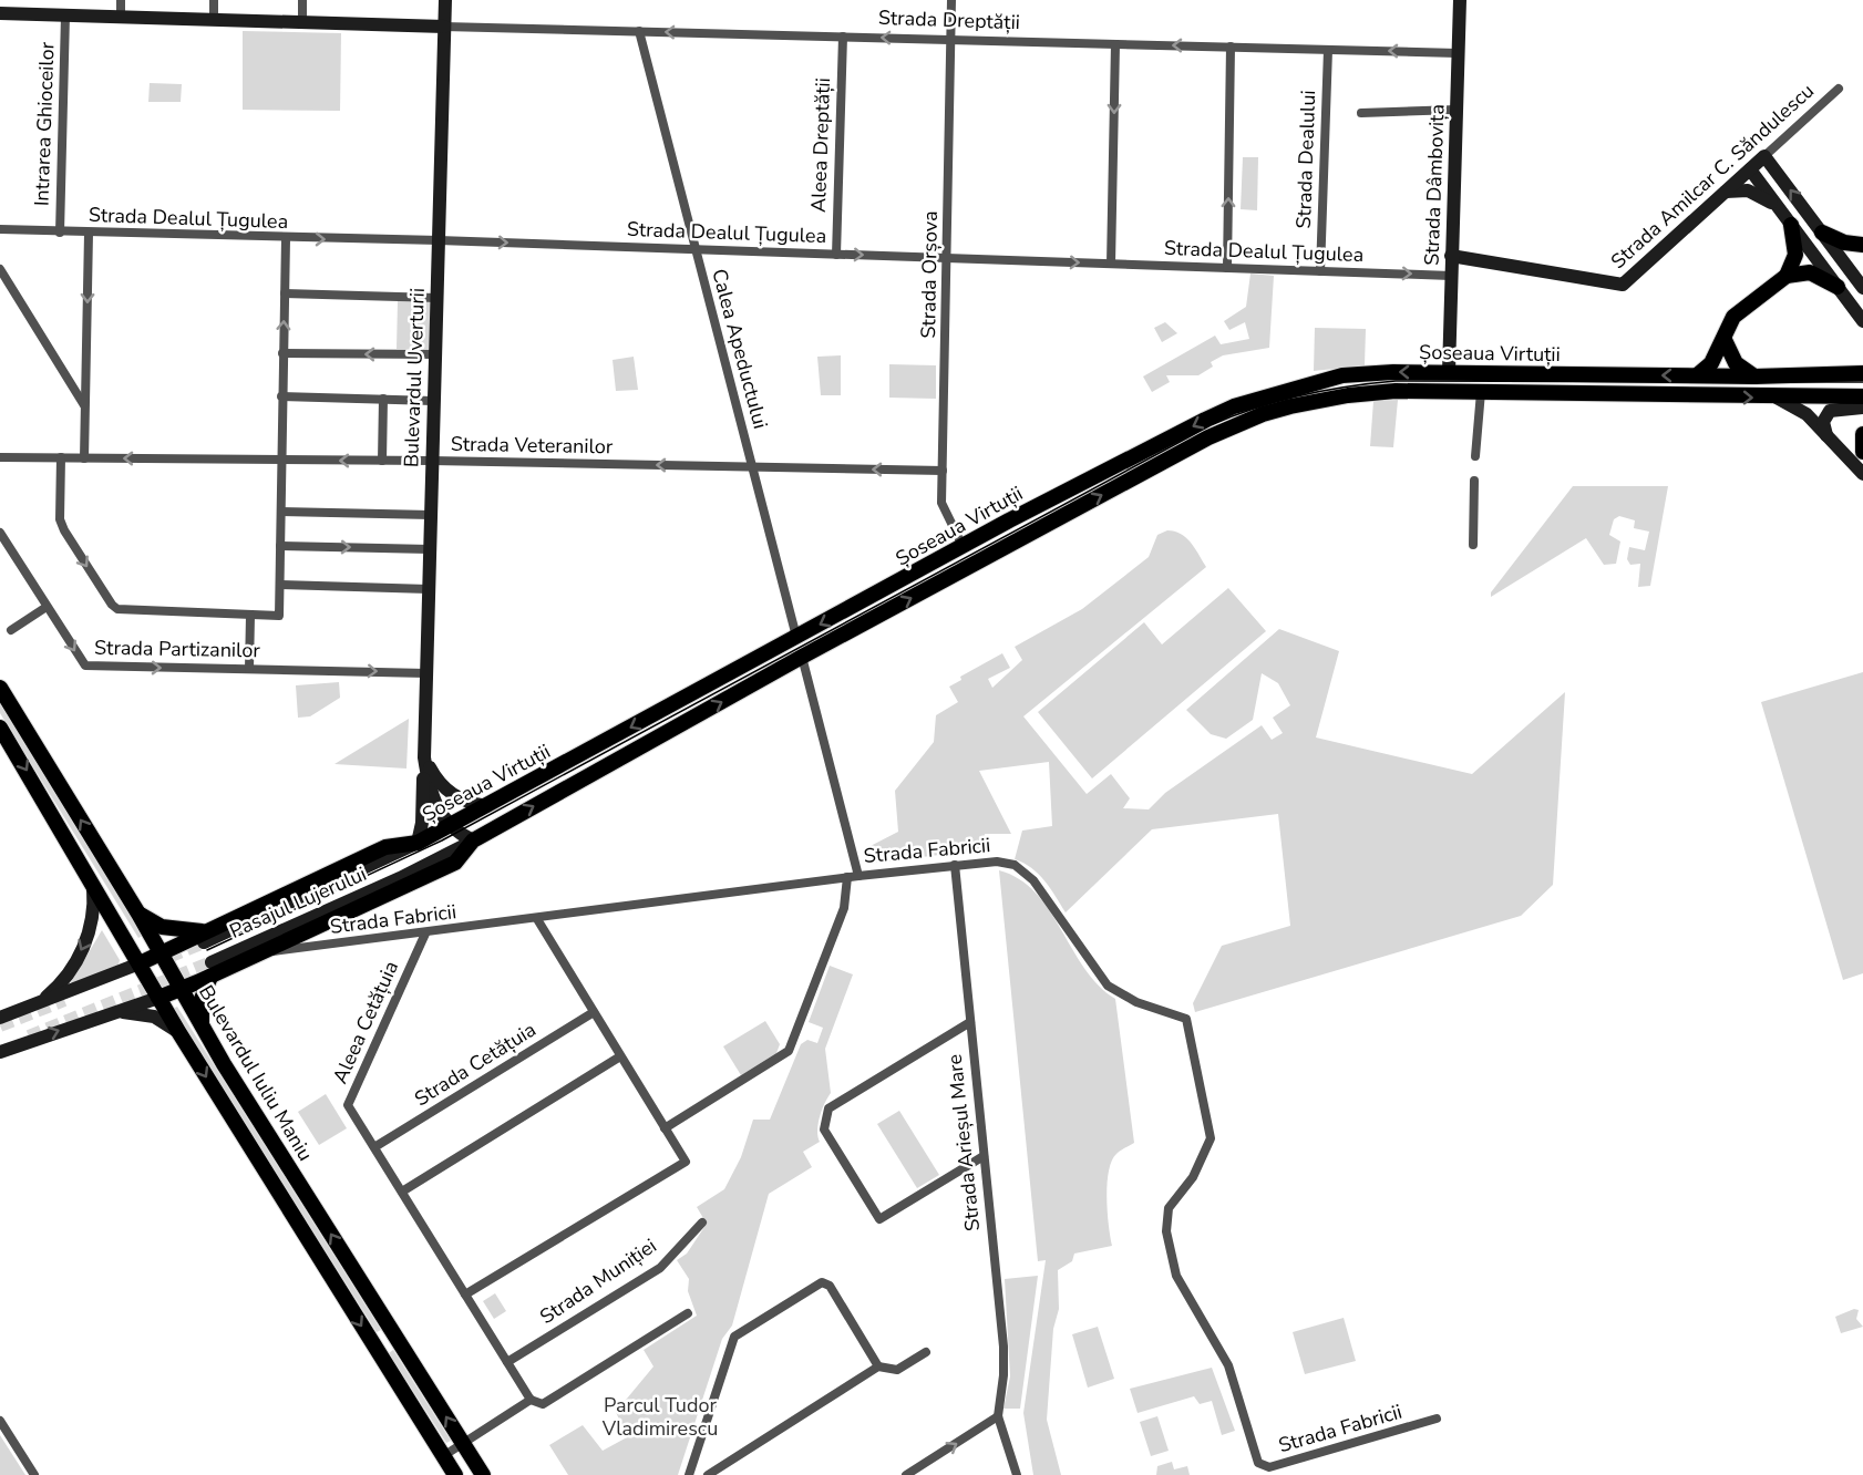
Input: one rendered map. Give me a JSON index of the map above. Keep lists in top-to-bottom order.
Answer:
{
  "streets": {
    "main road": [
      "Strada Dreptății",
      "Strada Amilcar C. Săndulescu",
      "Strada Dâmbovița",
      "Șoseaua Virtuții",
      "Bulevardul Uverturii",
      "Pasajul Lujerului",
      "Bulevardul Iuliu Maniu"
    ],
    "street": [
      "Intrarea Ghioceilor",
      "Aleea Dreptății",
      "Strada Dealului",
      "Strada Dealul Țugulea",
      "Strada Orșova",
      "Calea Apeductului",
      "Strada Veteranilor",
      "Strada Partizanilor",
      "Strada Fabricii",
      "Aleea Cetățuia",
      "Strada Cetățuia",
      "Strada Arieșul Mare",
      "Strada Muniției"
    ]
  },
  "crossings": [
    ["Strada Dreptății", "Intrarea Ghioceilor"],
    ["Strada Dreptății", "Aleea Dreptății"],
    ["Strada Dreptății", "Strada Dealului"],
    ["Strada Dreptății", "Strada Dâmbovița"],
    ["Strada Dreptății", "Strada Orșova"],
    ["Strada Dreptății", "Calea Apeductului"],
    ["Strada Dreptății", "Bulevardul Uverturii"],
    ["Intrarea Ghioceilor", "Strada Dealul Țugulea"],
    ["Aleea Dreptății", "Strada Dealul Țugulea"],
    ["Strada Dealului", "Strada Dealul Țugulea"],
    ["Strada Amilcar C. Săndulescu", "Strada Dâmbovița"],
    ["Strada Dâmbovița", "Strada Dealul Țugulea"],
    ["Strada Dâmbovița", "Șoseaua Virtuții"],
    ["Strada Dealul Țugulea", "Strada Orșova"],
    ["Strada Dealul Țugulea", "Calea Apeductului"],
    ["Strada Dealul Țugulea", "Bulevardul Uverturii"],
    ["Strada Orșova", "Șoseaua Virtuții"],
    ["Strada Orșova", "Strada Veteranilor"],
    ["Calea Apeductului", "Șoseaua Virtuții"],
    ["Calea Apeductului", "Strada Veteranilor"],
    ["Șoseaua Virtuții", "Bulevardul Uverturii"],
    ["Șoseaua Virtuții", "Strada Fabricii"],
    ["Șoseaua Virtuții", "Pasajul Lujerului"],
    ["Șoseaua Virtuții", "Bulevardul Iuliu Maniu"],
    ["Bulevardul Uverturii", "Strada Veteranilor"],
    ["Bulevardul Uverturii", "Strada Partizanilor"],
    ["Strada Fabricii", "Aleea Cetățuia"],
    ["Strada Fabricii", "Strada Arieșul Mare"],
    ["Aleea Cetățuia", "Strada Cetățuia"],
    ["Aleea Cetățuia", "Strada Muniției"]
  ],
  "one_way": [
    "Strada Dreptății",
    "Strada Dealul Țugulea",
    "Strada Veteranilor",
    "Strada Partizanilor"
  ],
  "parks": ["Parcul Tudor Vladimirescu"]
}
